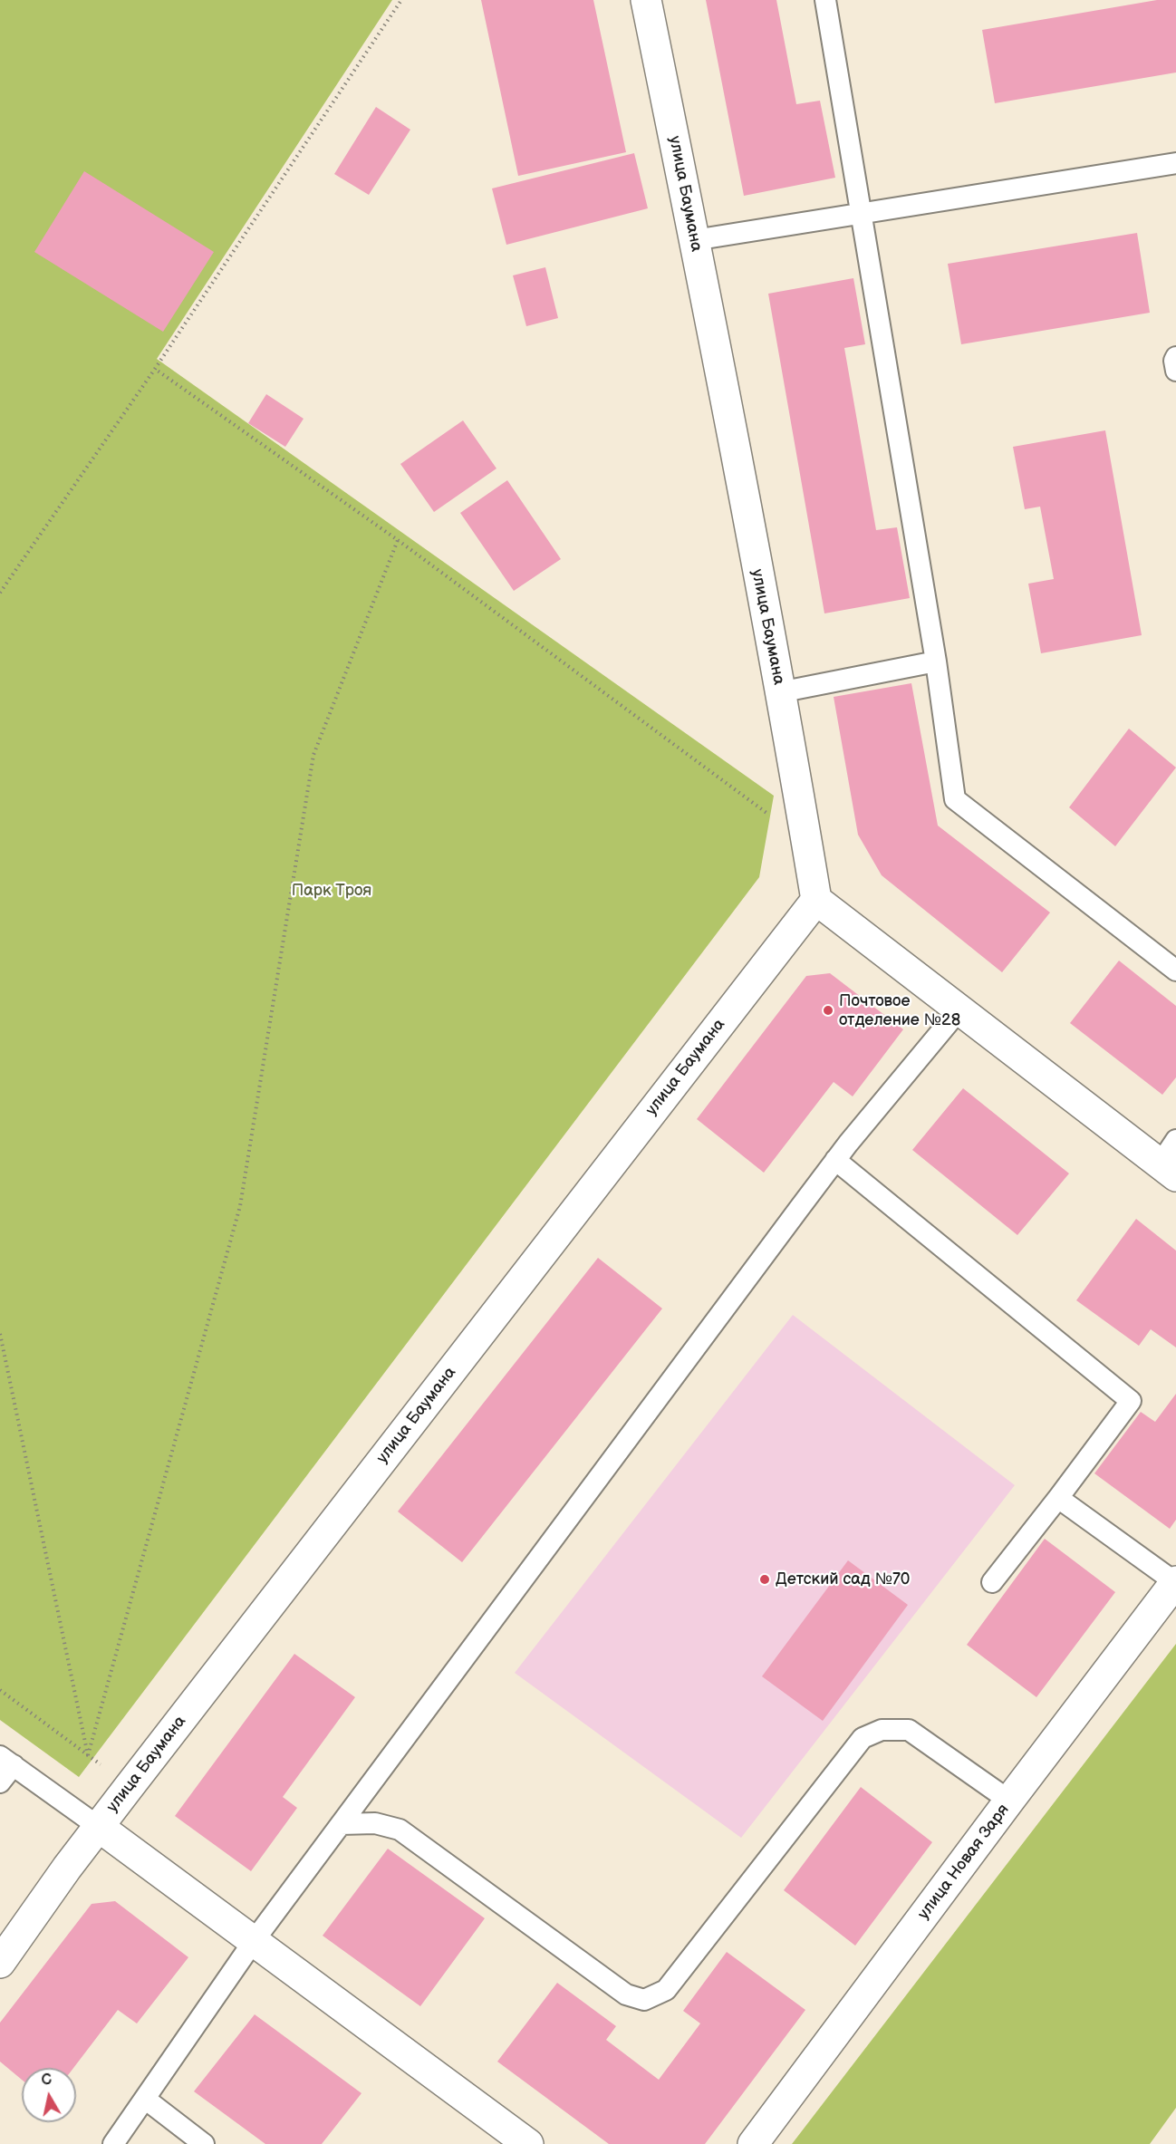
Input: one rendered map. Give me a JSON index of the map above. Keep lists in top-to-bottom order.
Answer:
{
  "streets": {
    "street": ["улица Баумана", "улица Новая Заря"]
  },
  "parks": ["Парк Троя"],
  "places": ["Почтовое отделение №28", "Детский сад №70"],
  "north": "top"
}
